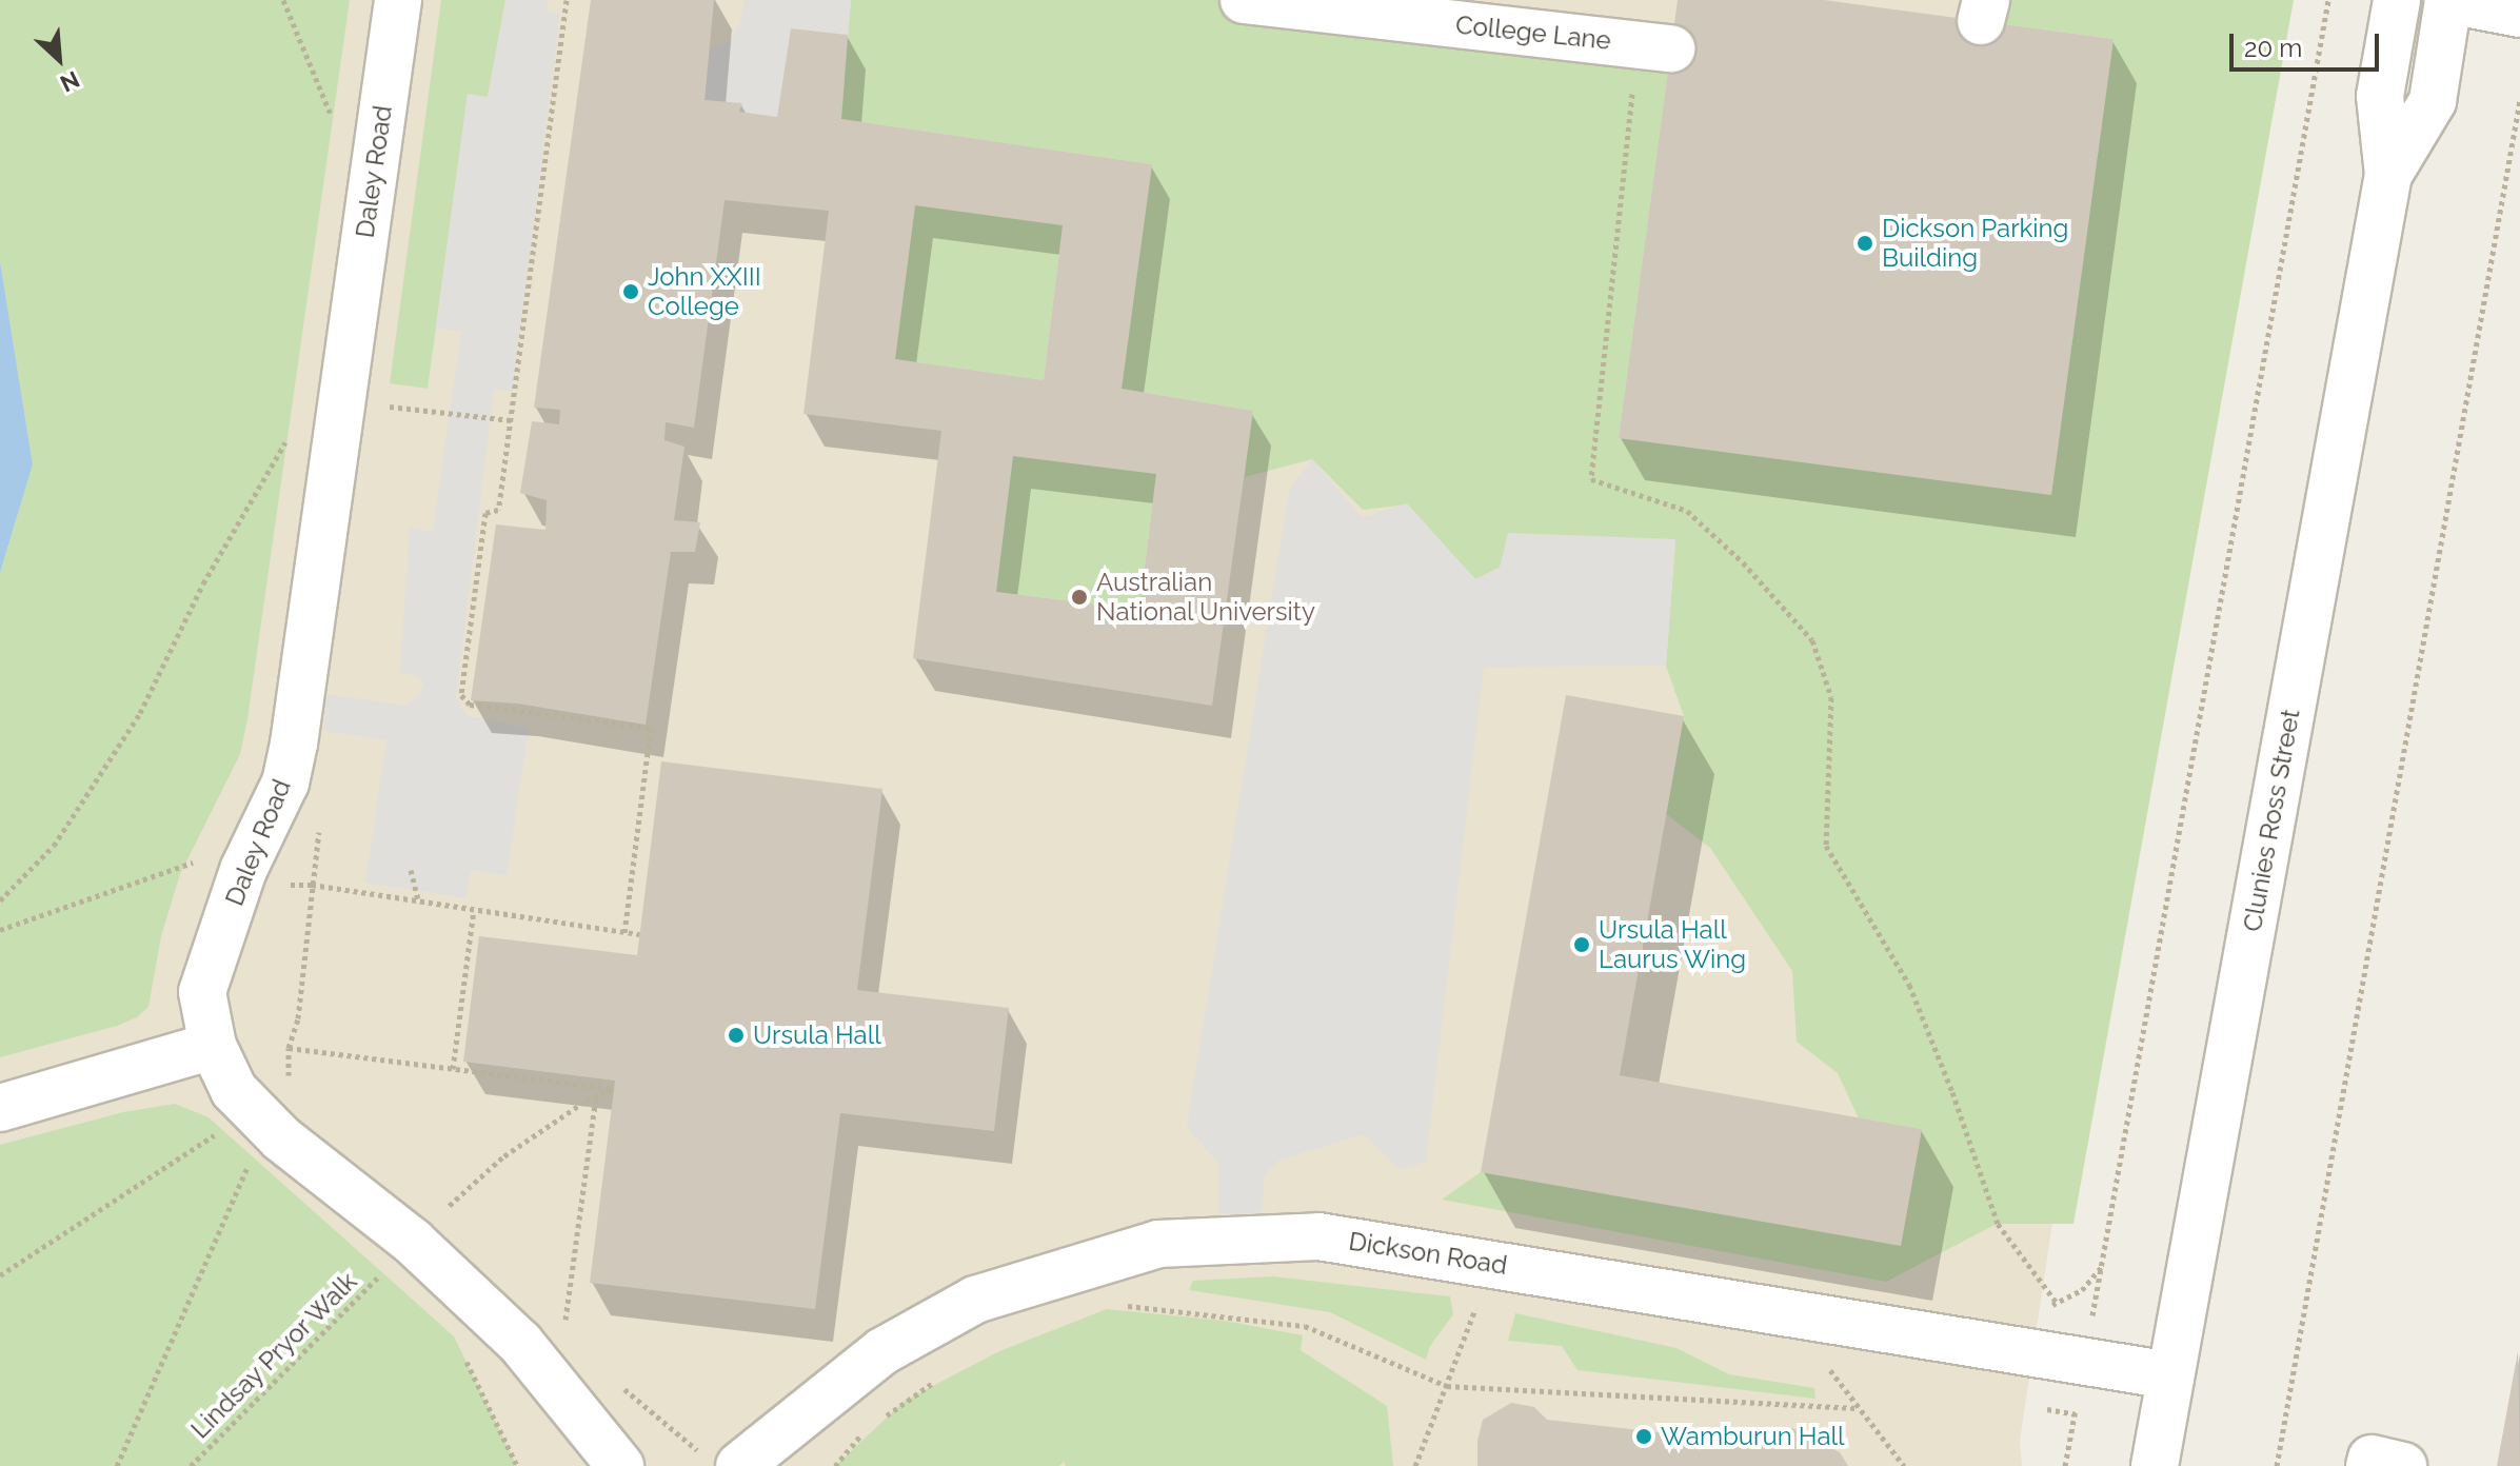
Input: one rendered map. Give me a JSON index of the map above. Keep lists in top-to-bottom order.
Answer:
{
  "streets": {
    "street": [
      "College Lane",
      "Daley Road",
      "Clunies Ross Street",
      "Dickson Road"
    ],
    "path": ["Lindsay Pryor Walk"]
  },
  "crossings": [
    ["Clunies Ross Street", "Dickson Road"]
  ],
  "places": [
    "Dickson Parking Building",
    "John XXIII College",
    "Australian National University",
    "Ursula Hall Laurus Wing",
    "Ursula Hall",
    "Wamburun Hall"
  ],
  "scale_bar": "20 m",
  "north": "bottom right"
}
